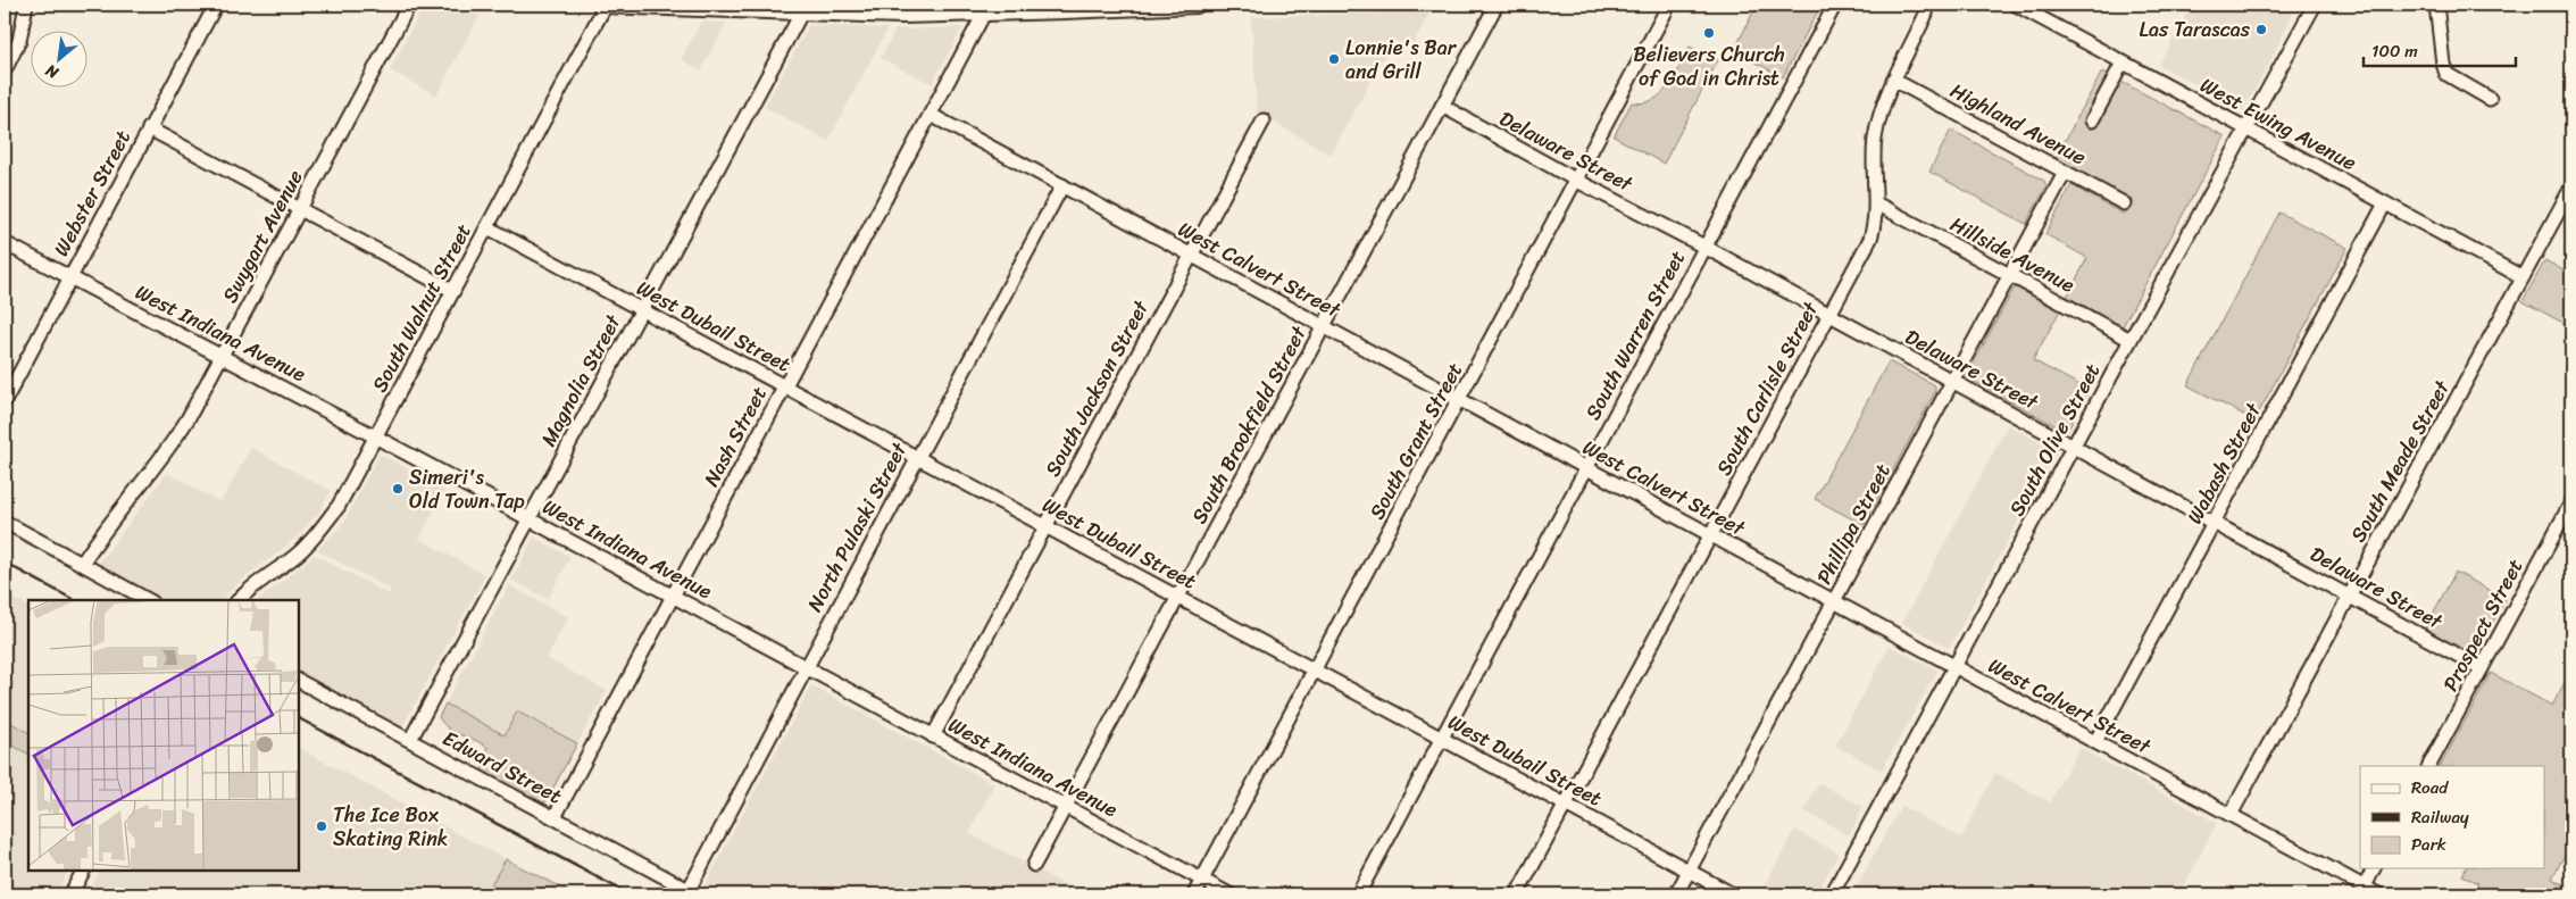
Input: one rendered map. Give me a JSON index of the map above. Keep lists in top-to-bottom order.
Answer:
{
  "streets": {
    "street": [
      "Highland Avenue",
      "West Ewing Avenue",
      "Delaware Street",
      "Webster Street",
      "Swygart Avenue",
      "Hillside Avenue",
      "West Calvert Street",
      "South Walnut Street",
      "West Dubail Street",
      "West Indiana Avenue",
      "South Warren Street",
      "Magnolia Street",
      "South Jackson Street",
      "South Carlisle Street",
      "South Brookfield Street",
      "Nash Street",
      "South Olive Street",
      "South Grant Street",
      "South Meade Street",
      "Wabash Street",
      "Phillipa Street",
      "North Pulaski Street",
      "Prospect Street",
      "Edward Street"
    ]
  },
  "crossings": [
    ["Highland Avenue", "South Carlisle Street"],
    ["Highland Avenue", "Phillipa Street"],
    ["West Ewing Avenue", "South Olive Street"],
    ["West Ewing Avenue", "South Meade Street"],
    ["West Ewing Avenue", "Wabash Street"],
    ["Delaware Street", "South Warren Street"],
    ["Delaware Street", "South Carlisle Street"],
    ["Delaware Street", "South Brookfield Street"],
    ["Delaware Street", "South Olive Street"],
    ["Delaware Street", "South Grant Street"],
    ["Delaware Street", "South Meade Street"],
    ["Delaware Street", "Wabash Street"],
    ["Delaware Street", "Phillipa Street"],
    ["Delaware Street", "Prospect Street"],
    ["Webster Street", "West Indiana Avenue"],
    ["Swygart Avenue", "West Indiana Avenue"],
    ["Hillside Avenue", "South Carlisle Street"],
    ["Hillside Avenue", "South Olive Street"],
    ["Hillside Avenue", "Phillipa Street"],
    ["West Calvert Street", "South Warren Street"],
    ["West Calvert Street", "South Jackson Street"],
    ["West Calvert Street", "South Carlisle Street"],
    ["West Calvert Street", "South Brookfield Street"],
    ["West Calvert Street", "Nash Street"],
    ["West Calvert Street", "South Olive Street"],
    ["West Calvert Street", "South Grant Street"],
    ["West Calvert Street", "South Meade Street"],
    ["West Calvert Street", "Wabash Street"],
    ["West Calvert Street", "Phillipa Street"],
    ["West Calvert Street", "North Pulaski Street"],
    ["South Walnut Street", "West Dubail Street"],
    ["South Walnut Street", "West Indiana Avenue"],
    ["West Dubail Street", "South Warren Street"],
    ["West Dubail Street", "Magnolia Street"],
    ["West Dubail Street", "South Jackson Street"],
    ["West Dubail Street", "South Carlisle Street"],
    ["West Dubail Street", "South Brookfield Street"],
    ["West Dubail Street", "Nash Street"],
    ["West Dubail Street", "South Grant Street"],
    ["West Dubail Street", "Phillipa Street"],
    ["West Dubail Street", "North Pulaski Street"],
    ["West Indiana Avenue", "Magnolia Street"],
    ["West Indiana Avenue", "South Jackson Street"],
    ["West Indiana Avenue", "South Brookfield Street"],
    ["West Indiana Avenue", "Nash Street"],
    ["West Indiana Avenue", "South Grant Street"],
    ["West Indiana Avenue", "North Pulaski Street"],
    ["Magnolia Street", "Edward Street"],
    ["Nash Street", "Edward Street"],
    ["North Pulaski Street", "Edward Street"]
  ],
  "places": [
    "Las Tarascas",
    "Believers Church of God in Christ",
    "Lonnie's Bar and Grill",
    "Simeri's Old Town Tap",
    "The Ice Box Skating Rink"
  ],
  "legend": ["Road", "Railway", "Park"],
  "scale_bar": "100 m",
  "north": "bottom left"
}
